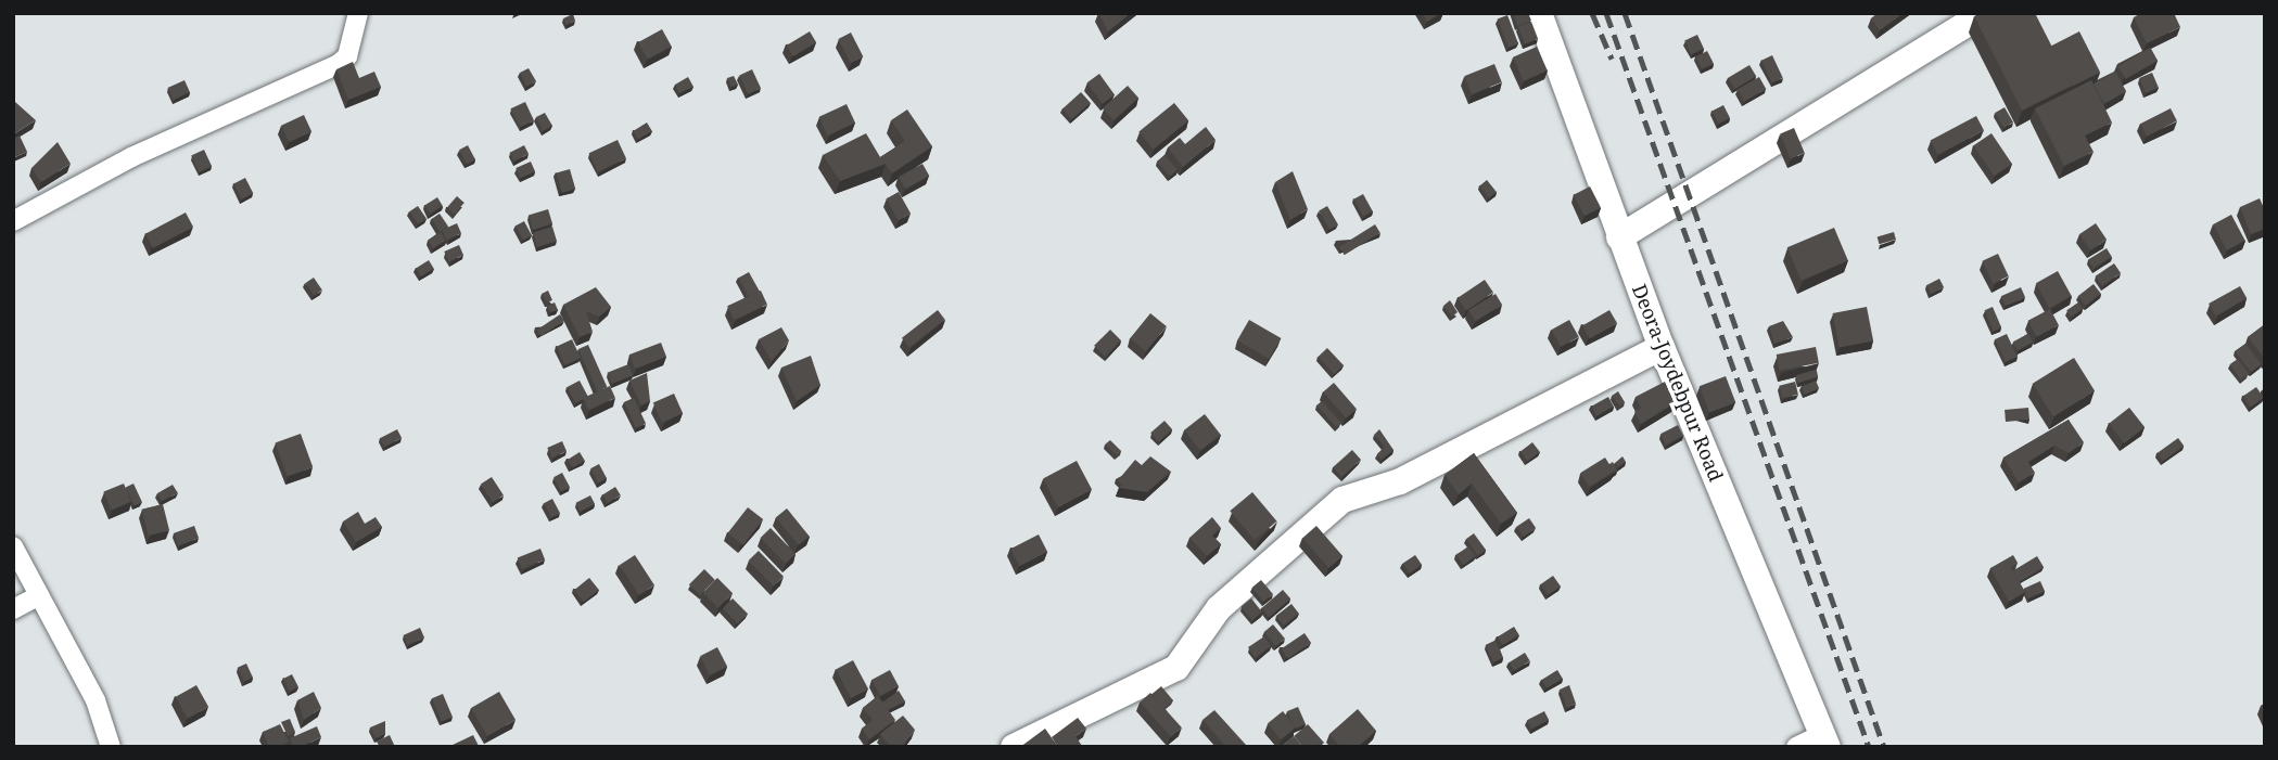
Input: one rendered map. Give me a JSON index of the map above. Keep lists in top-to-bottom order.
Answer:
{
  "streets": {
    "street": ["Deora-Joydebpur Road"]
  }
}
